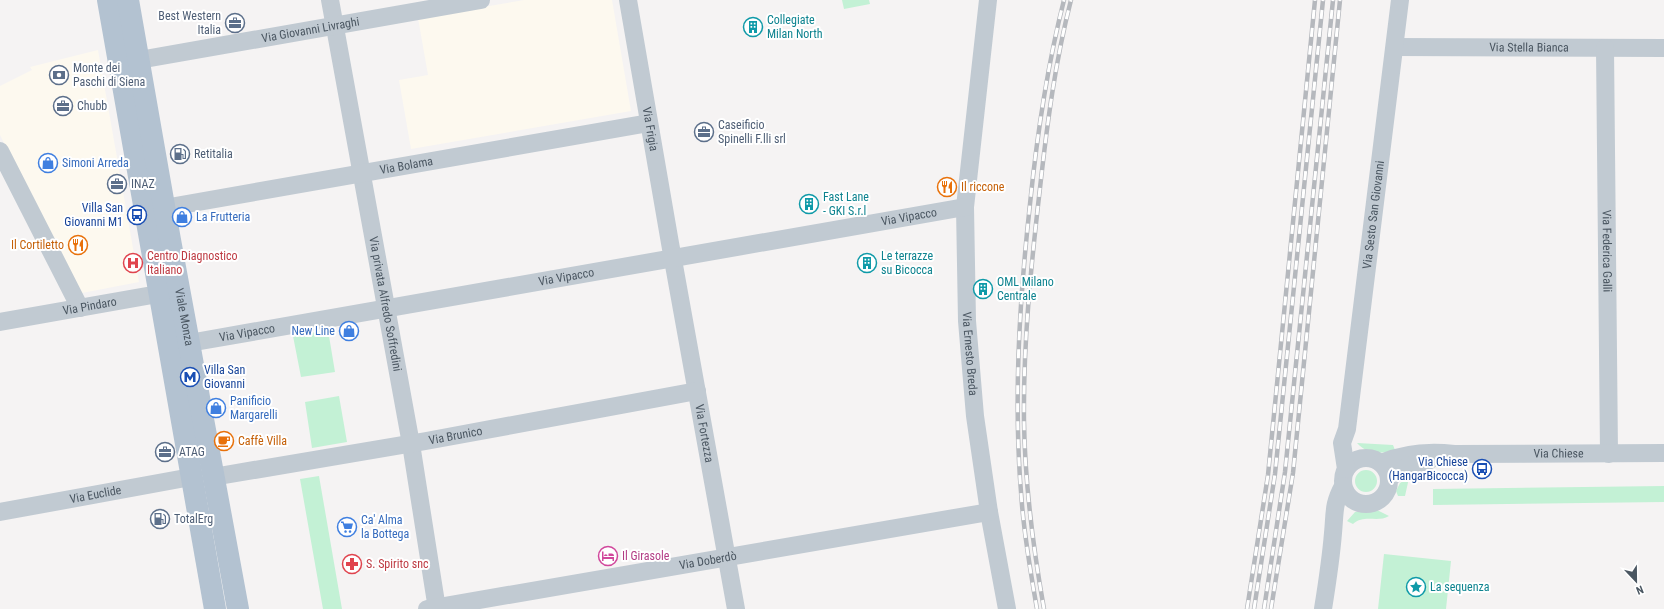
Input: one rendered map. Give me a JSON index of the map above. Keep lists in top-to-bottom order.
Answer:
{
  "streets": {
    "main road": ["Viale Monza"],
    "street": [
      "Via Giovanni Livraghi",
      "Via Stella Bianca",
      "Via Frigia",
      "Via Bolama",
      "Via Sesto San Giovanni",
      "Via Vipacco",
      "Via Federica Galli",
      "Via privata Alfredo Soffredini",
      "Via Pindaro",
      "Via Ernesto Breda",
      "Via Fortezza",
      "Via Brunico",
      "Via Chiese",
      "Via Euclide",
      "Via Doberdò"
    ]
  },
  "crossings": [
    ["Via Giovanni Livraghi", "Via privata Alfredo Soffredini"],
    ["Via Giovanni Livraghi", "Viale Monza"],
    ["Via Stella Bianca", "Via Sesto San Giovanni"],
    ["Via Stella Bianca", "Via Federica Galli"],
    ["Via Frigia", "Via Bolama"],
    ["Via Frigia", "Via Vipacco"],
    ["Via Frigia", "Via Fortezza"],
    ["Via Bolama", "Via privata Alfredo Soffredini"],
    ["Via Bolama", "Viale Monza"],
    ["Via Sesto San Giovanni", "Via Chiese"],
    ["Via Vipacco", "Via privata Alfredo Soffredini"],
    ["Via Vipacco", "Viale Monza"],
    ["Via Vipacco", "Via Ernesto Breda"],
    ["Via Vipacco", "Via Fortezza"],
    ["Via Federica Galli", "Via Chiese"],
    ["Via privata Alfredo Soffredini", "Via Brunico"],
    ["Via privata Alfredo Soffredini", "Via Doberdò"],
    ["Via Pindaro", "Viale Monza"],
    ["Viale Monza", "Via Brunico"],
    ["Viale Monza", "Via Euclide"],
    ["Via Ernesto Breda", "Via Doberdò"],
    ["Via Fortezza", "Via Brunico"],
    ["Via Fortezza", "Via Doberdò"]
  ],
  "places": {
    "office": [
      "Best Western Italia",
      "Chubb",
      "Caseificio Spinelli F.lli srl",
      "INAZ",
      "ATAG"
    ],
    "building": [
      "Collegiate Milan North",
      "Fast Lane - GKI S.r.l",
      "Le terrazze su Bicocca",
      "OML Milano Centrale"
    ],
    "bank": ["Monte dei Paschi di Siena"],
    "fuel station": ["Retitalia", "TotalErg"],
    "shop": [
      "Simoni Arreda",
      "La Frutteria",
      "New Line",
      "Panificio Margarelli"
    ],
    "restaurant": ["Il riccone", "Il Cortiletto"],
    "bus stop": ["Villa San Giovanni M1", "Via Chiese (HangarBicocca)"],
    "hospital": ["Centro Diagnostico Italiano"],
    "metro station": ["Villa San Giovanni"],
    "cafe": ["Caffè Villa"],
    "supermarket": ["Ca' Alma la Bottega"],
    "hotel": ["Il Girasole"],
    "pharmacy": ["S. Spirito snc"],
    "place": ["La sequenza"]
  },
  "north": "bottom"
}
